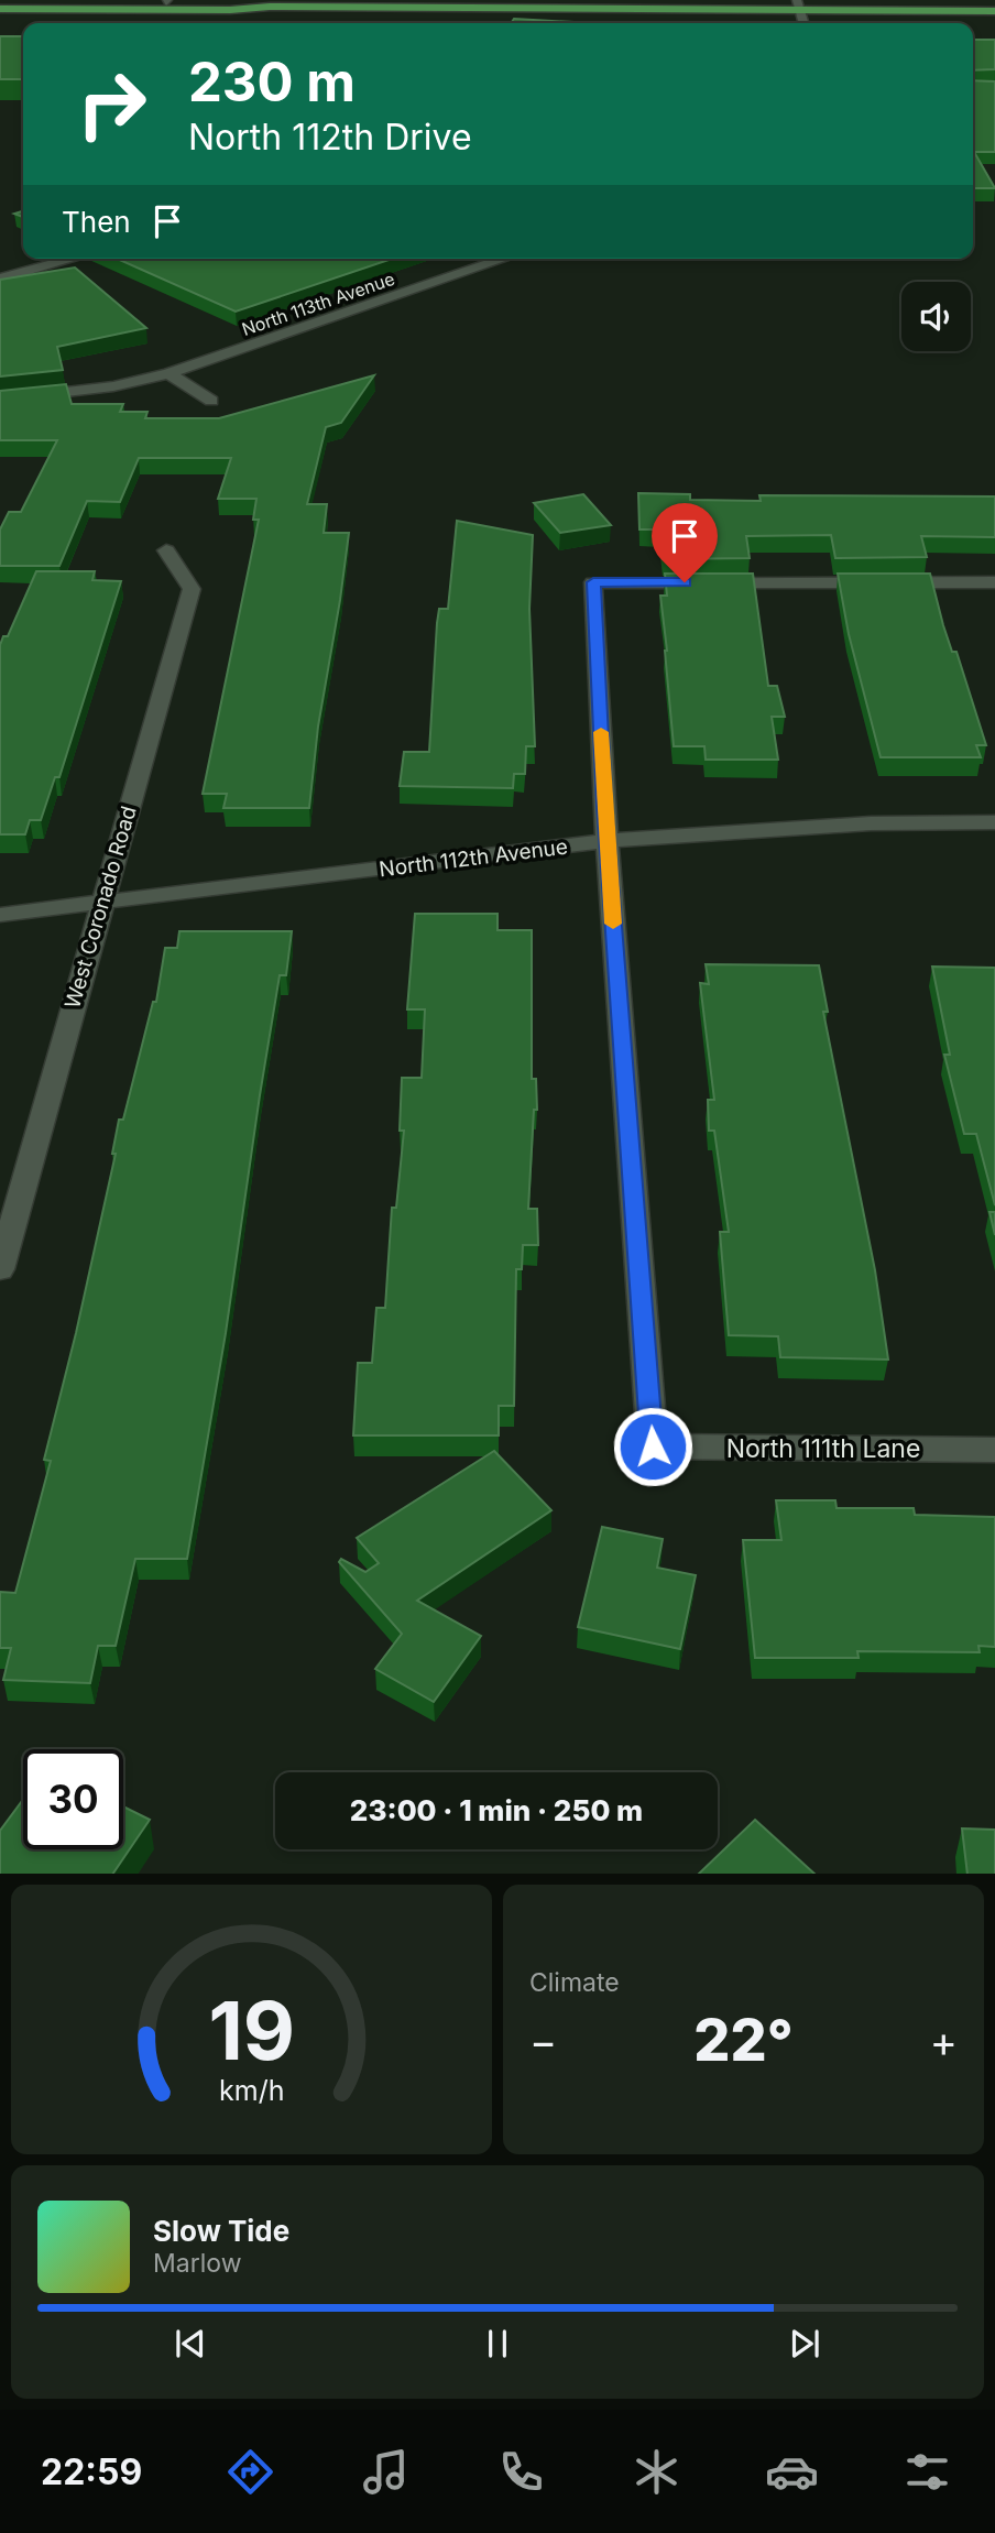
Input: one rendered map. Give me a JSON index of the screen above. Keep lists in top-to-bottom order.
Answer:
{
  "streets": {
    "street": [
      "North 113th Avenue",
      "North 112th Avenue",
      "West Coronado Road",
      "North 111th Lane"
    ]
  },
  "crossings": [
    ["North 112th Avenue", "West Coronado Road"],
    ["North 112th Avenue", "North 111th Lane"]
  ],
  "page": {
    "turn": ["230 m", "North 112th Drive"],
    "then": "Then",
    "limit": "30",
    "trip": "23:00 · 1 min · 250 m",
    "tile": "Climate",
    "heat": ["−", "22°", "+"],
    "song": ["Slow Tide", "Marlow"],
    "tabs": "22:59",
    "gauge": ["19", "km/h"]
  }
}
